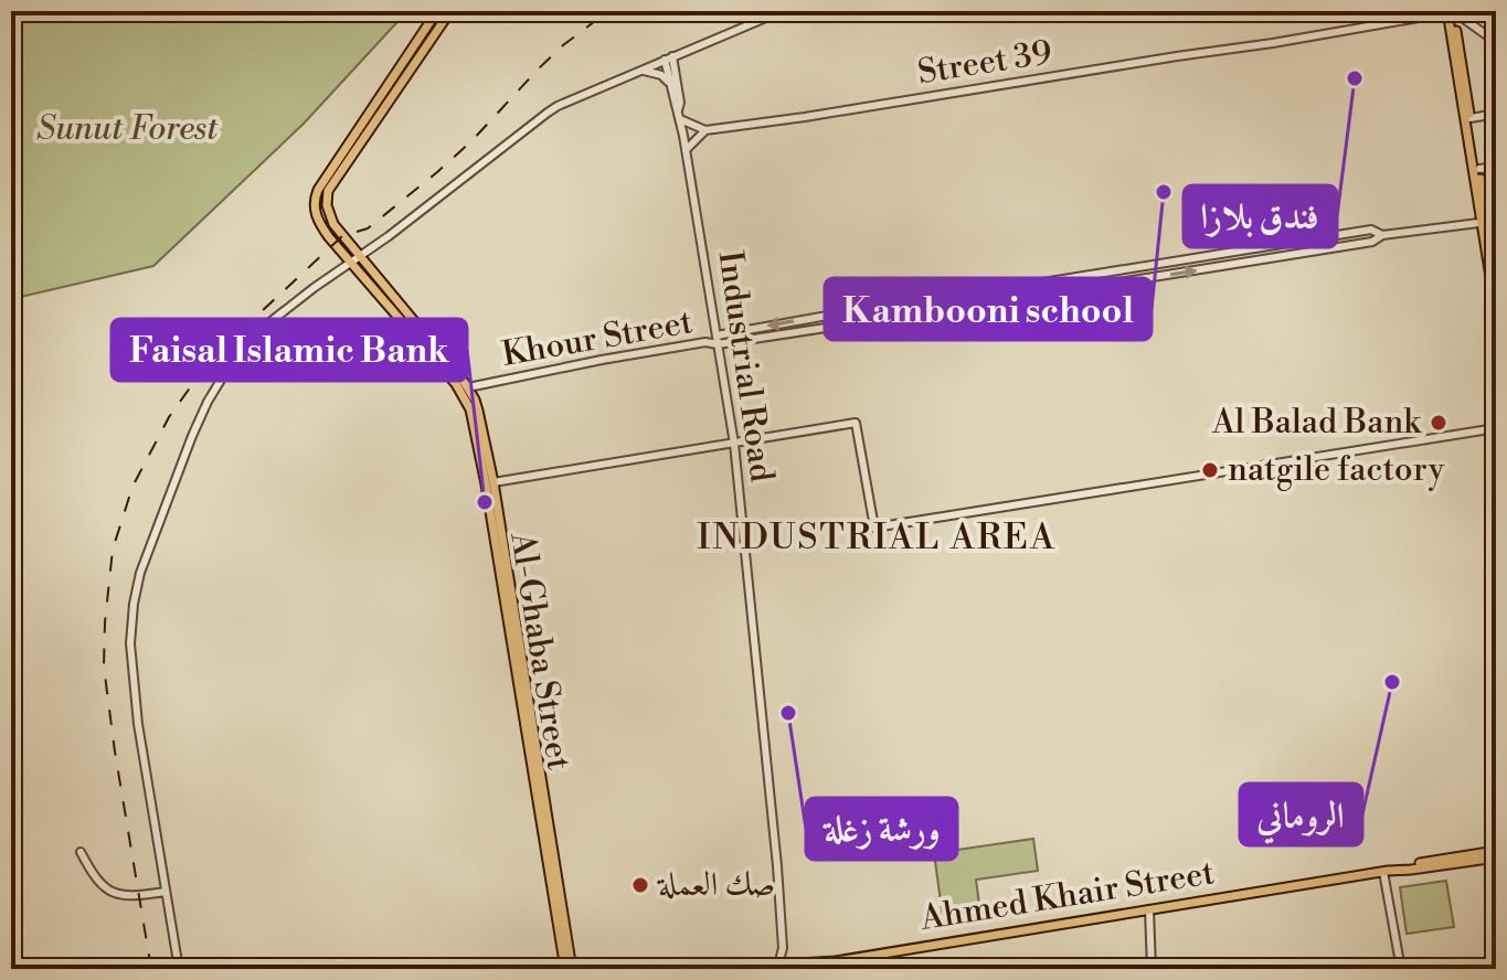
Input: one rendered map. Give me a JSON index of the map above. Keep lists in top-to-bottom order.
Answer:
{
  "streets": {
    "main road": ["Al-Ghaba Street", "Ahmed Khair Street"],
    "street": ["Street 39", "Khour Street", "Industrial Road"]
  },
  "crossings": [
    ["Khour Street", "Industrial Road"],
    ["Khour Street", "Al-Ghaba Street"]
  ],
  "districts": ["INDUSTRIAL AREA"],
  "parks": ["Sunut Forest"],
  "places": [
    "فندق بلازا",
    "Kambooni school",
    "Al Balad Bank",
    "natgile factory",
    "Faisal Islamic Bank",
    "الروماني",
    "ورشة زغلة",
    "صك العملة"
  ]
}
